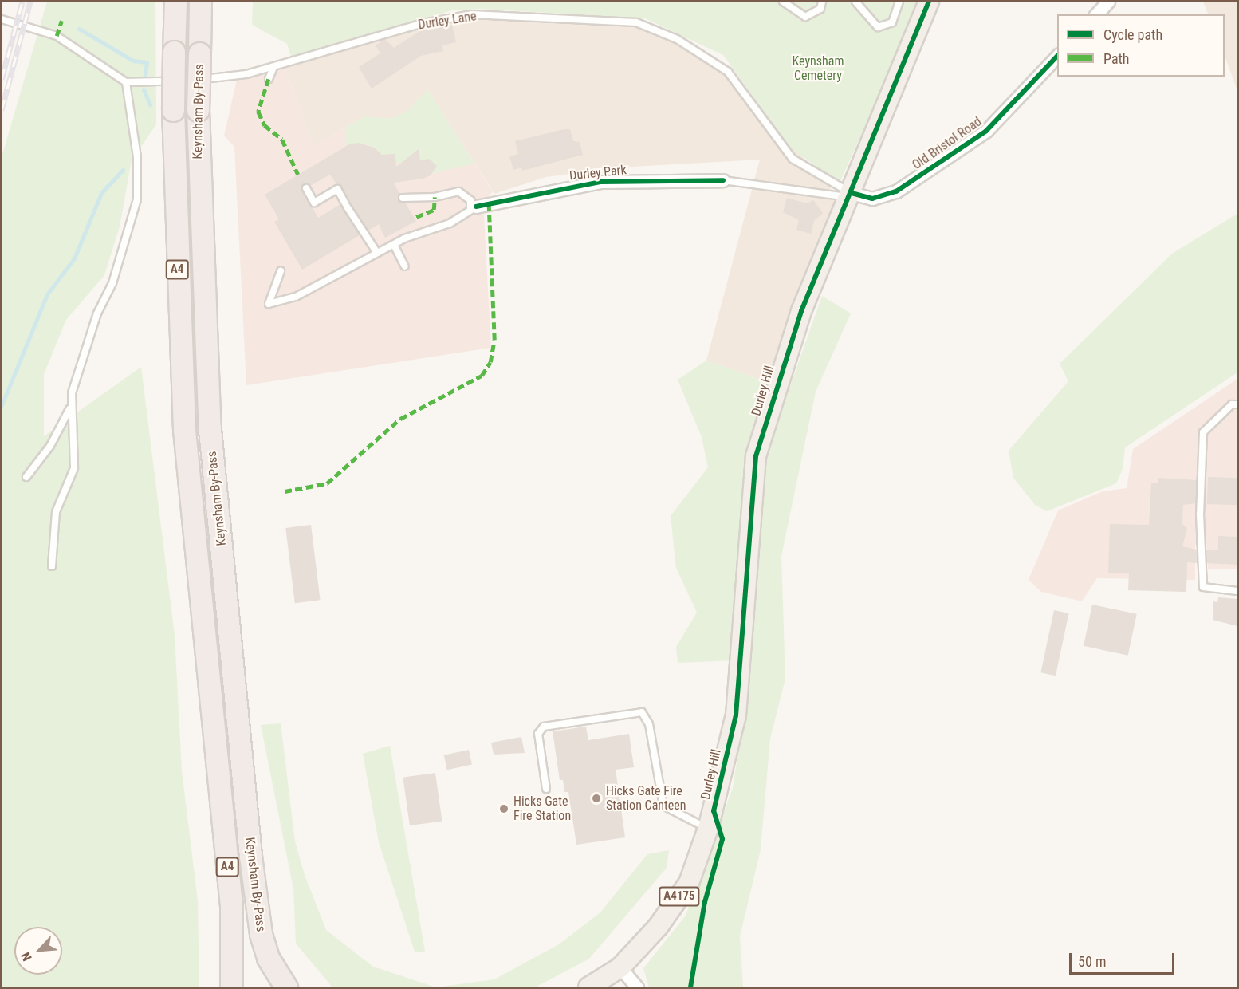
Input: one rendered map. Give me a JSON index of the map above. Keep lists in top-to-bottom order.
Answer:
{
  "streets": {
    "highway": ["Keynsham By-Pass", "A4"],
    "main road": ["Durley Hill", "A4175"],
    "street": ["Old Bristol Road", "Durley Park"],
    "lane": ["Durley Lane"]
  },
  "crossings": [
    ["Durley Lane", "Old Bristol Road"],
    ["Durley Lane", "Durley Park"],
    ["Durley Lane", "Durley Hill"],
    ["Old Bristol Road", "Durley Park"],
    ["Old Bristol Road", "Durley Hill"],
    ["Durley Park", "Durley Hill"],
    ["Durley Hill", "A4175"]
  ],
  "parks": ["Keynsham Cemetery"],
  "places": ["Hicks Gate Fire Station Canteen", "Hicks Gate Fire Station"],
  "legend": ["Cycle path", "Path"],
  "scale_bar": "50 m",
  "north": "bottom left"
}
